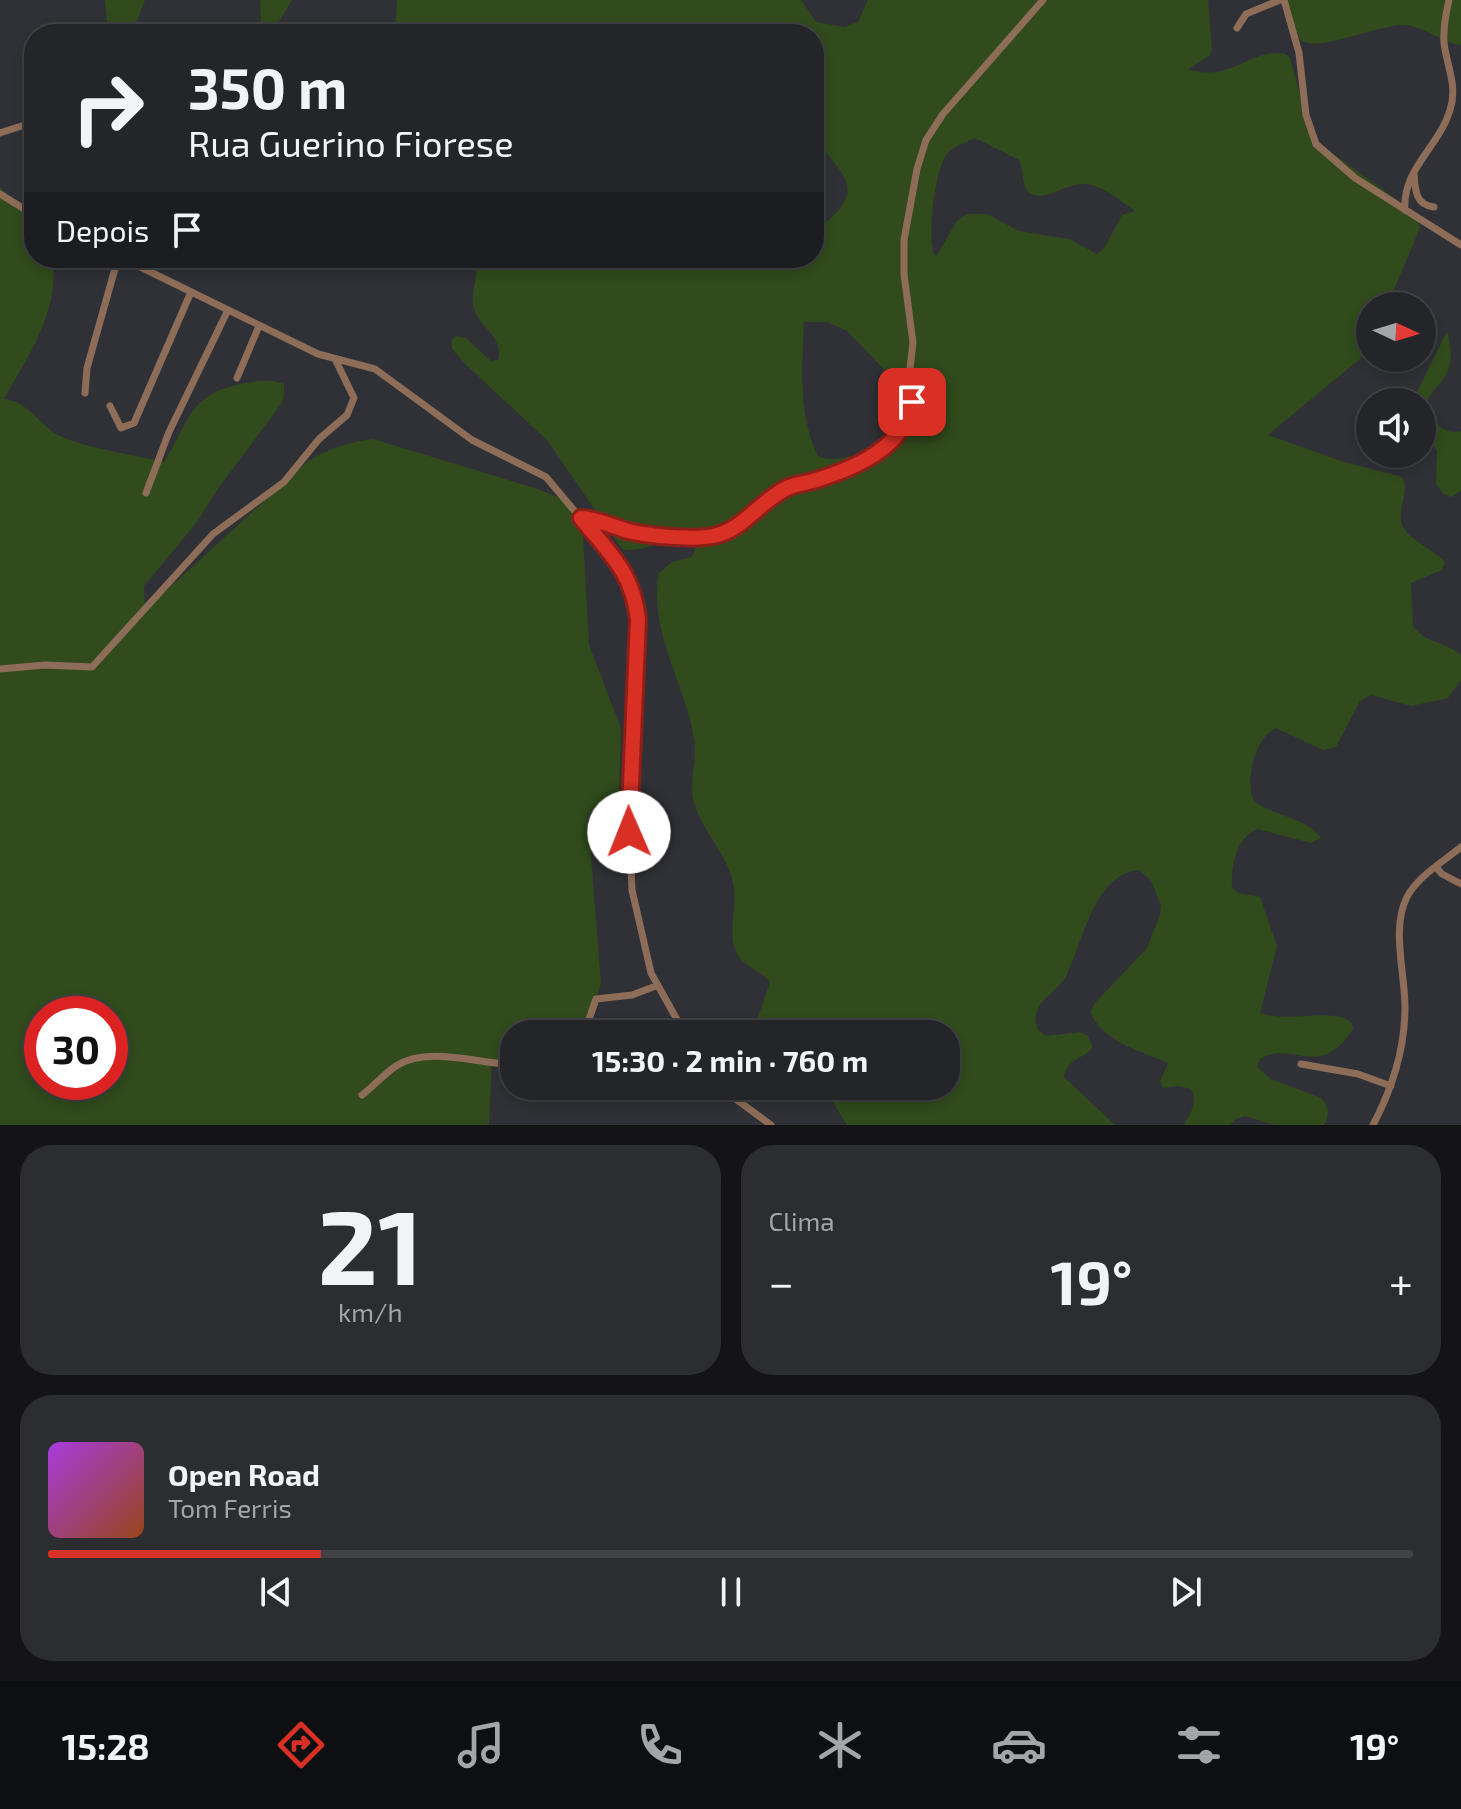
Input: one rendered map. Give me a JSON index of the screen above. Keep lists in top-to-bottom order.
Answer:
{
  "north": "right",
  "page": {
    "turn": ["350 m", "Rua Guerino Fiorese"],
    "then": "Depois",
    "limit": "30",
    "trip": "15:30 · 2 min · 760 m",
    "tile": [
      ["21", "km/h"],
      "Clima"
    ],
    "heat": ["−", "19°", "+"],
    "song": ["Open Road", "Tom Ferris"],
    "tabs": ["15:28", "19°"]
  }
}
